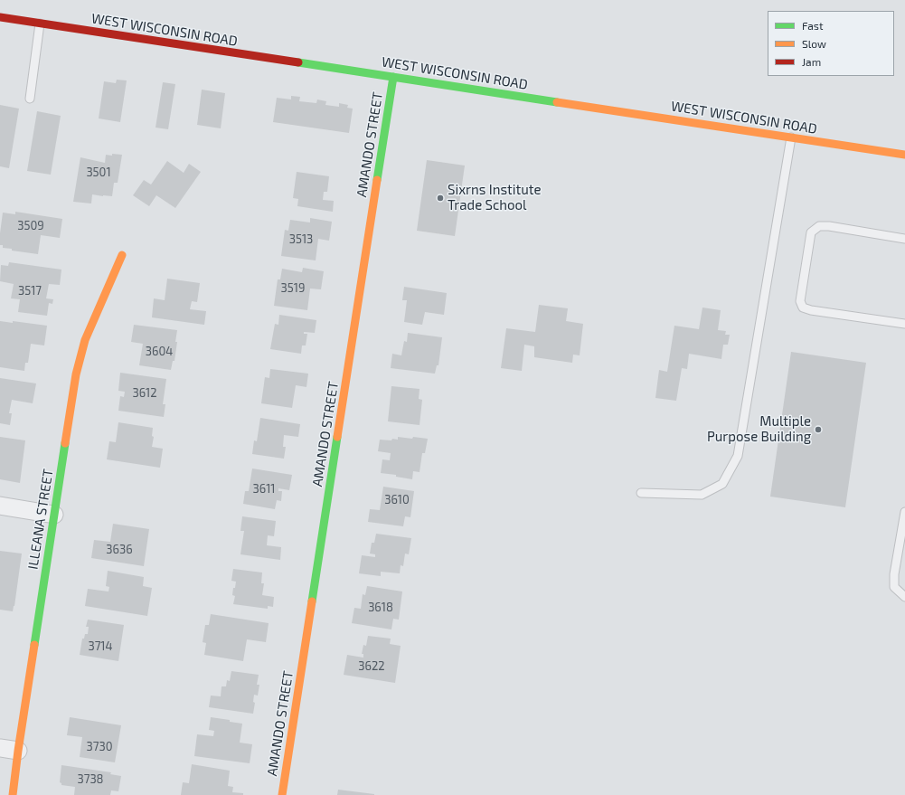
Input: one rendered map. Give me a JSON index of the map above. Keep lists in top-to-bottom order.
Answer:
{
  "streets": {
    "street": ["WEST WISCONSIN ROAD", "AMANDO STREET", "ILLEANA STREET"]
  },
  "crossings": [
    ["WEST WISCONSIN ROAD", "AMANDO STREET"]
  ],
  "places": ["Sixrns Institute Trade School", "Multiple Purpose Building"],
  "house_numbers": [
    "3501",
    "3509",
    "3513",
    "3519",
    "3517",
    "3604",
    "3612",
    "3611",
    "3610",
    "3636",
    "3618",
    "3714",
    "3622",
    "3730",
    "3738"
  ],
  "legend": ["Fast", "Slow", "Jam"]
}
